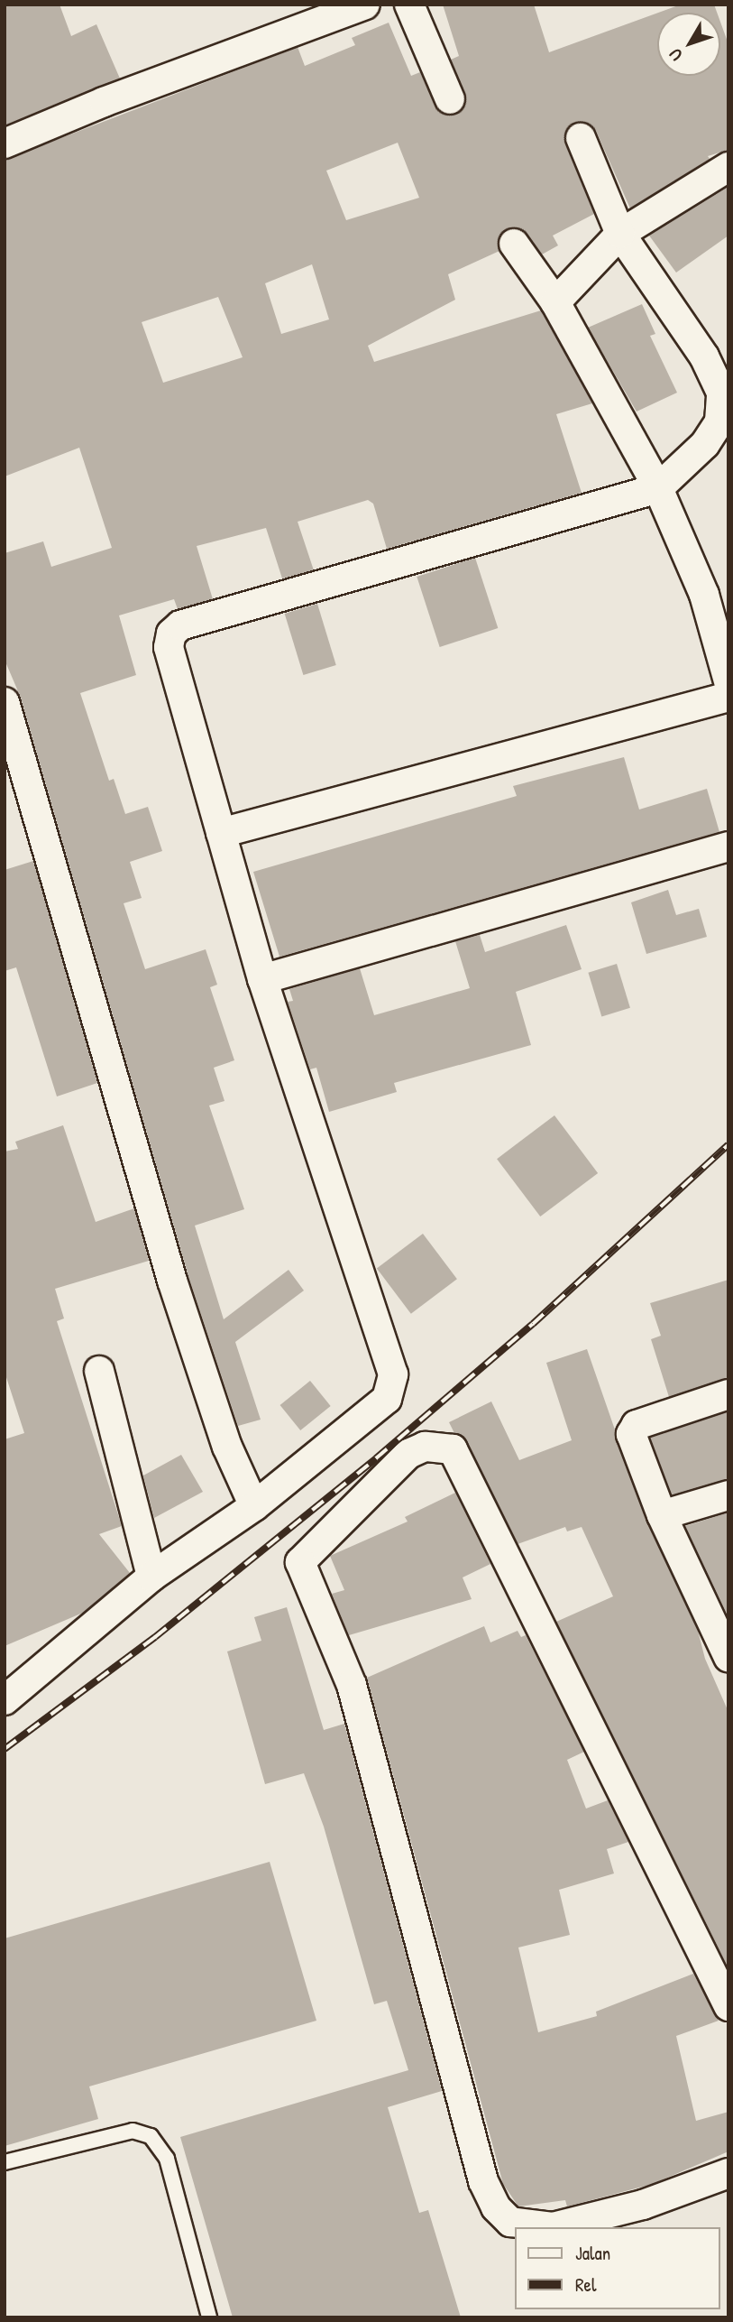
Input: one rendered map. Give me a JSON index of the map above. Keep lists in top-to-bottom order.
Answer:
{
  "legend": ["Jalan", "Rel"],
  "north": "bottom left"
}
